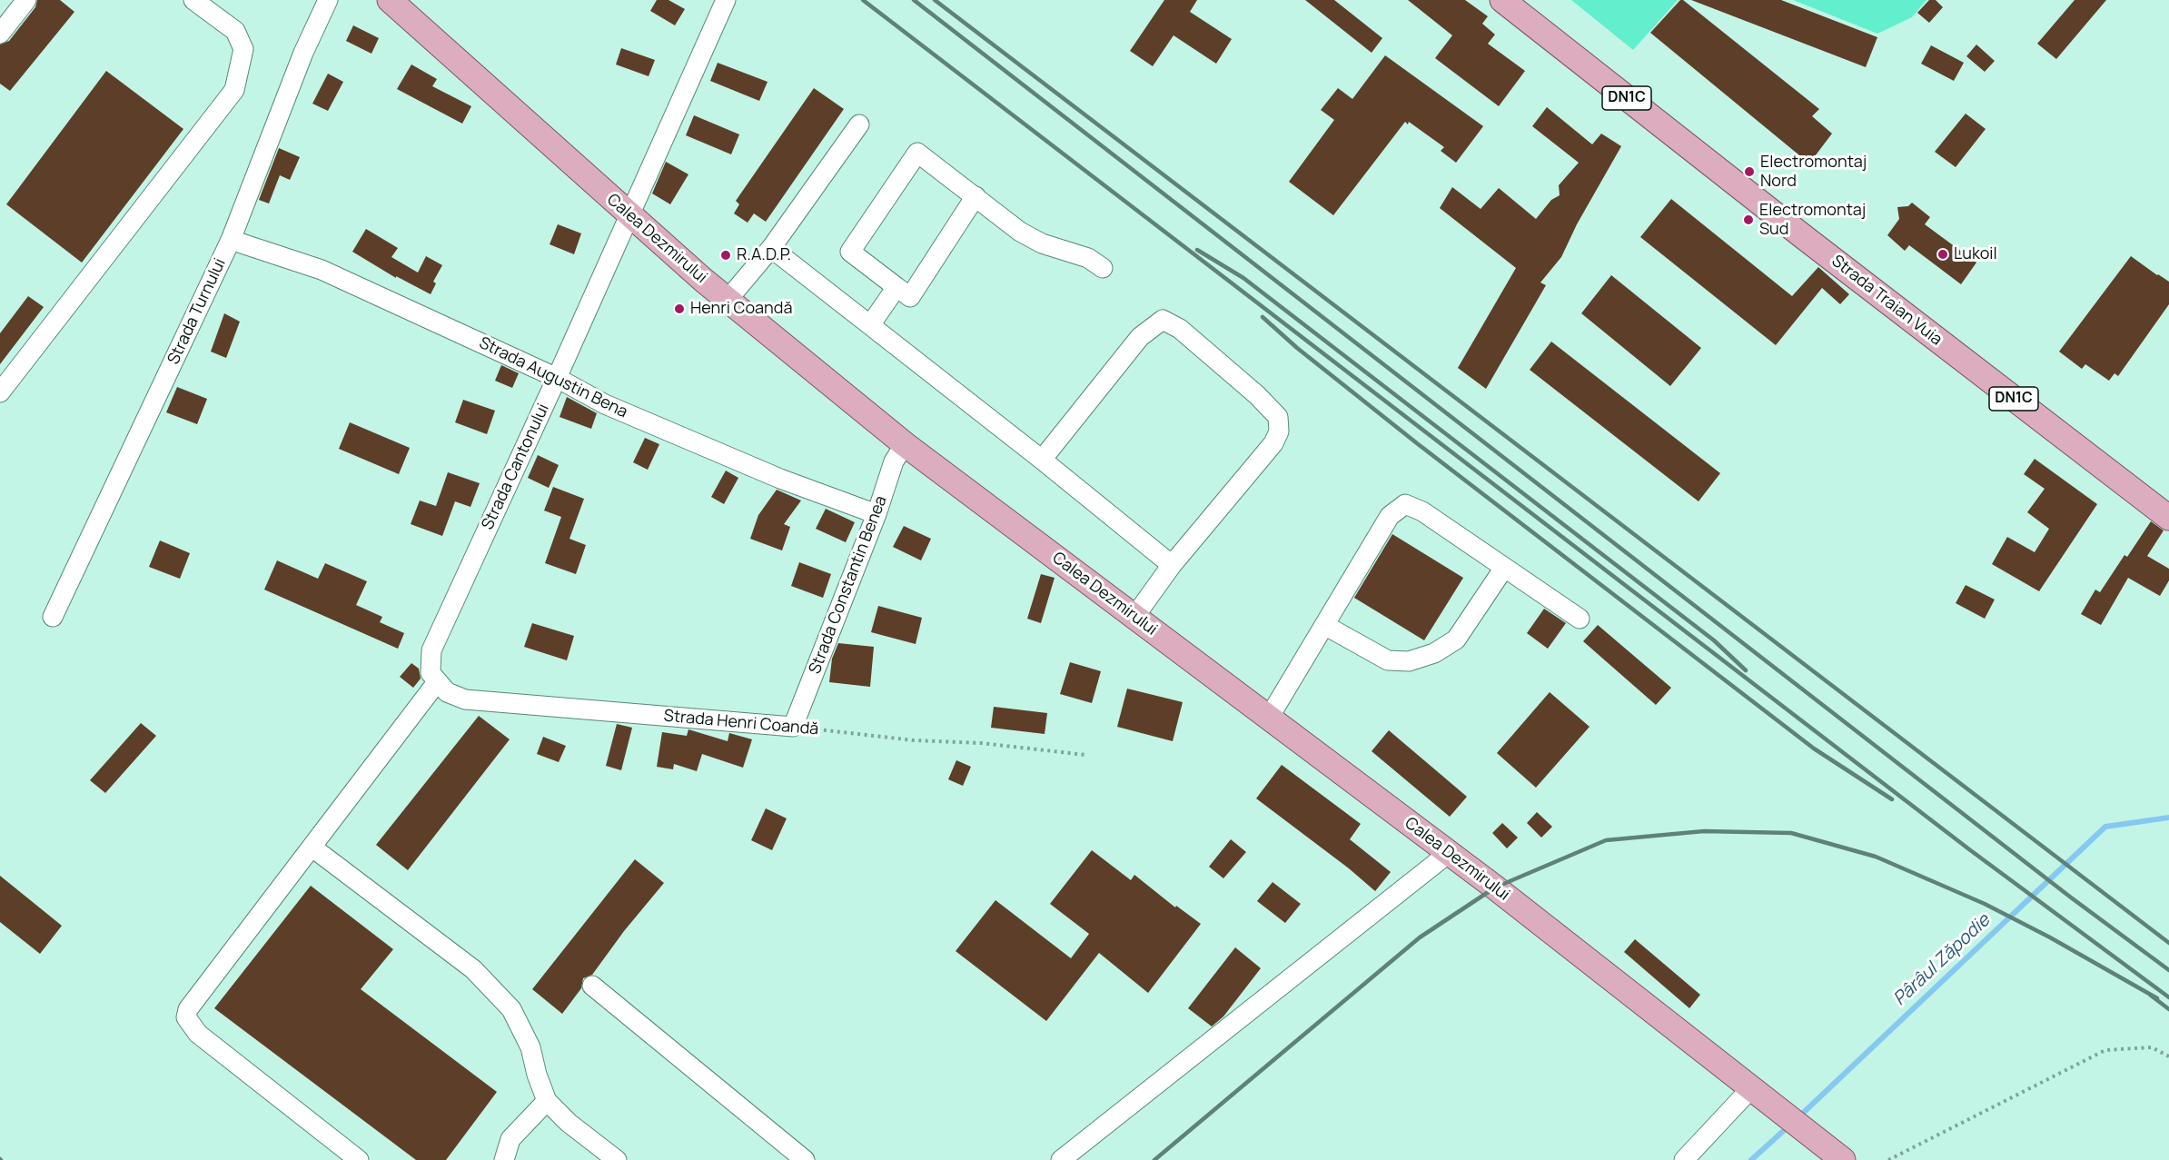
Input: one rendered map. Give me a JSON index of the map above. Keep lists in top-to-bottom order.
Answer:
{
  "streets": {
    "main road": ["DN1C", "Calea Dezmirului", "Strada Traian Vuia"],
    "street": [
      "Strada Turnului",
      "Strada Augustin Bena",
      "Strada Cantonului",
      "Strada Constantin Benea",
      "Strada Henri Coandă"
    ]
  },
  "crossings": [
    ["Calea Dezmirului", "Strada Cantonului"],
    ["Calea Dezmirului", "Strada Constantin Benea"],
    ["Strada Turnului", "Strada Augustin Bena"],
    ["Strada Augustin Bena", "Strada Cantonului"],
    ["Strada Augustin Bena", "Strada Constantin Benea"],
    ["Strada Cantonului", "Strada Henri Coandă"],
    ["Strada Constantin Benea", "Strada Henri Coandă"]
  ],
  "water": ["Pârâul Zăpodie"],
  "places": [
    "Electromontaj Nord",
    "Electromontaj Sud",
    "Lukoil",
    "R.A.D.P.",
    "Henri Coandă"
  ]
}
